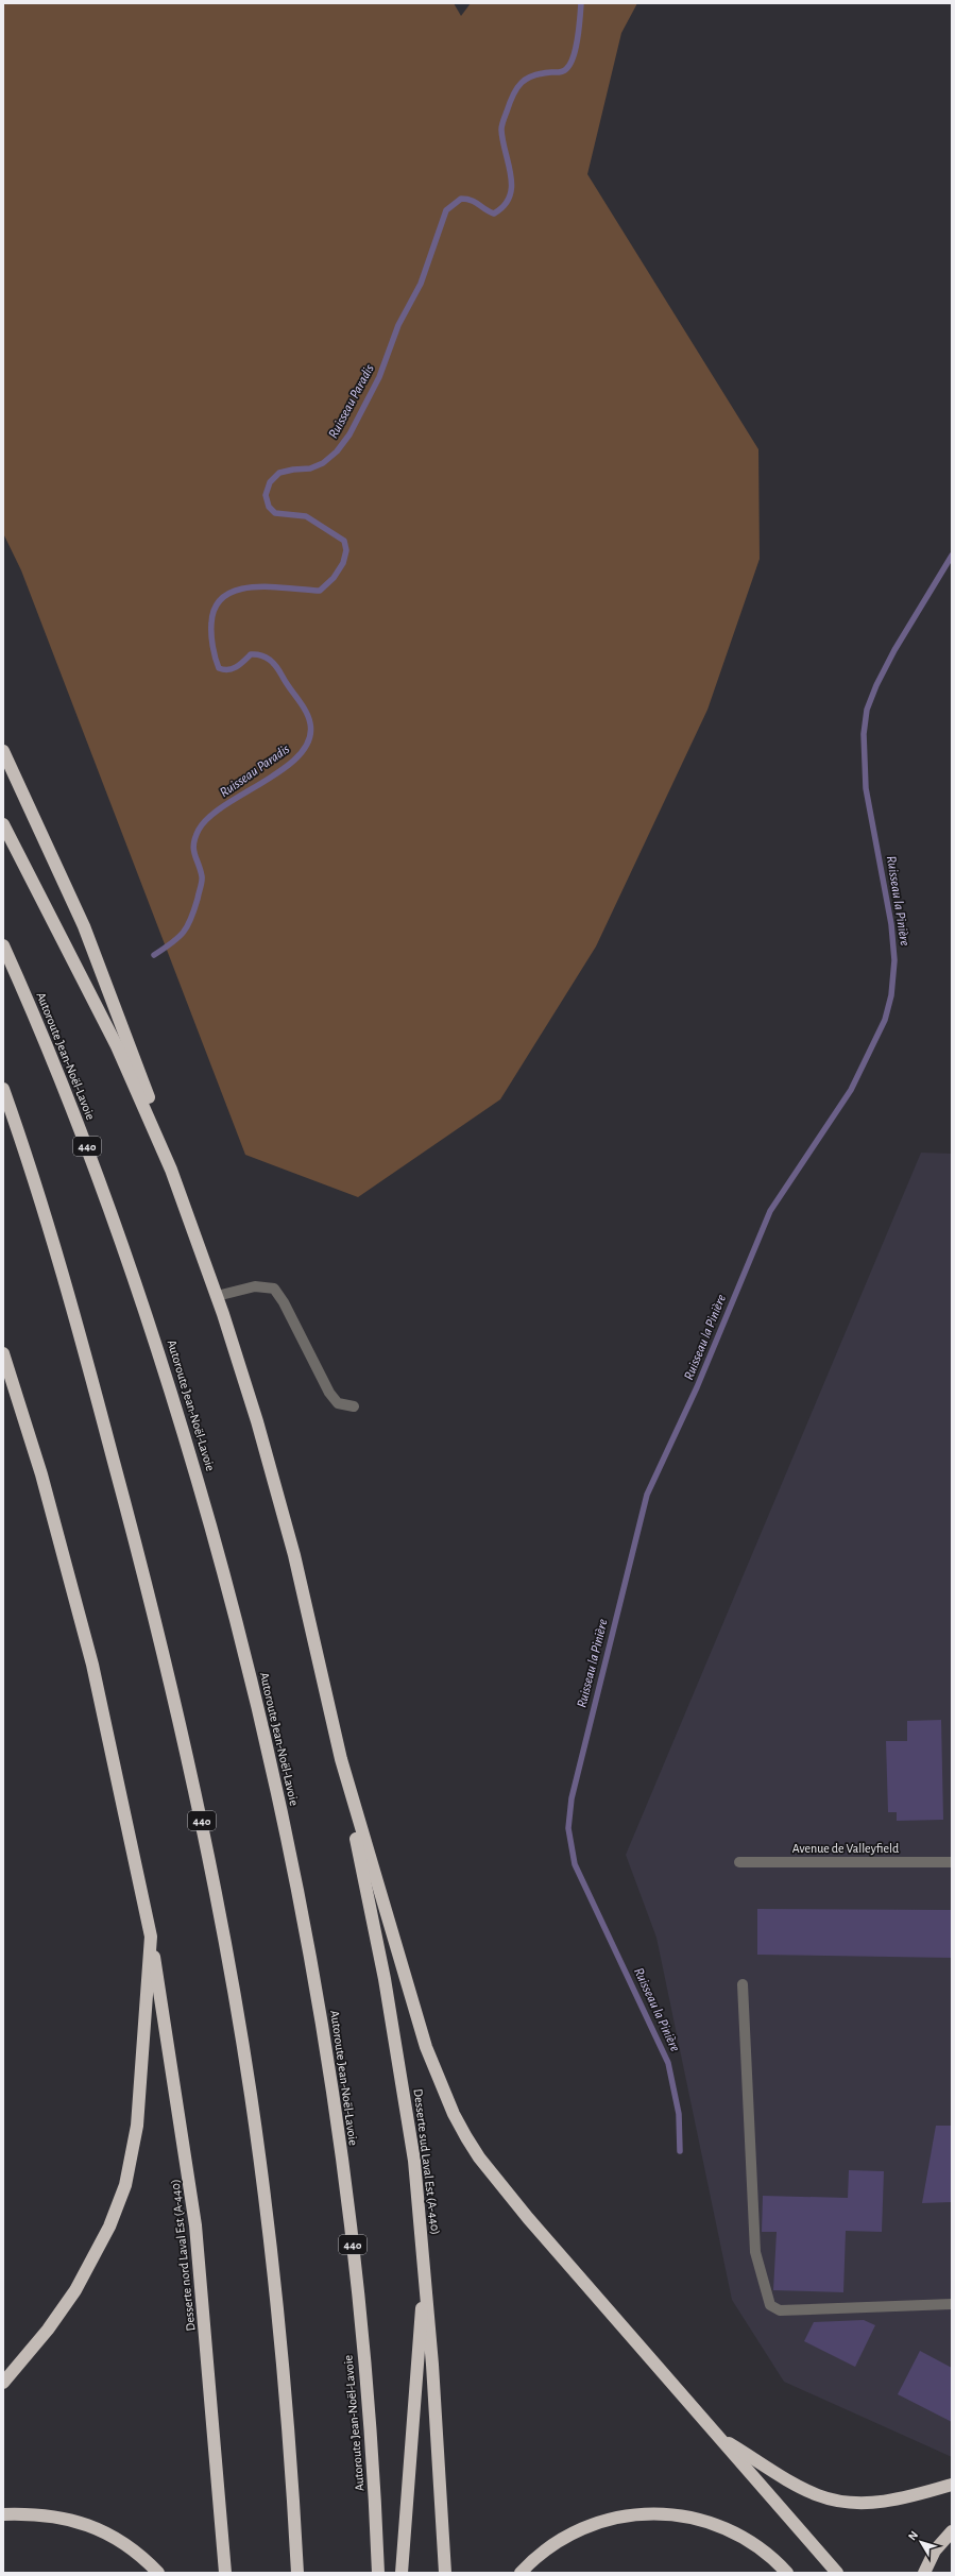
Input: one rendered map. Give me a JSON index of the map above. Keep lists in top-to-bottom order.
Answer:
{
  "streets": {
    "highway": [
      "Autoroute Jean-Noël-Lavoie",
      "440",
      "Desserte sud Laval Est (A-440)",
      "Desserte nord Laval Est (A-440)"
    ],
    "street": ["Avenue de Valleyfield"]
  },
  "water": ["Ruisseau Paradis", "Ruisseau la Pinière"],
  "north": "top left"
}
